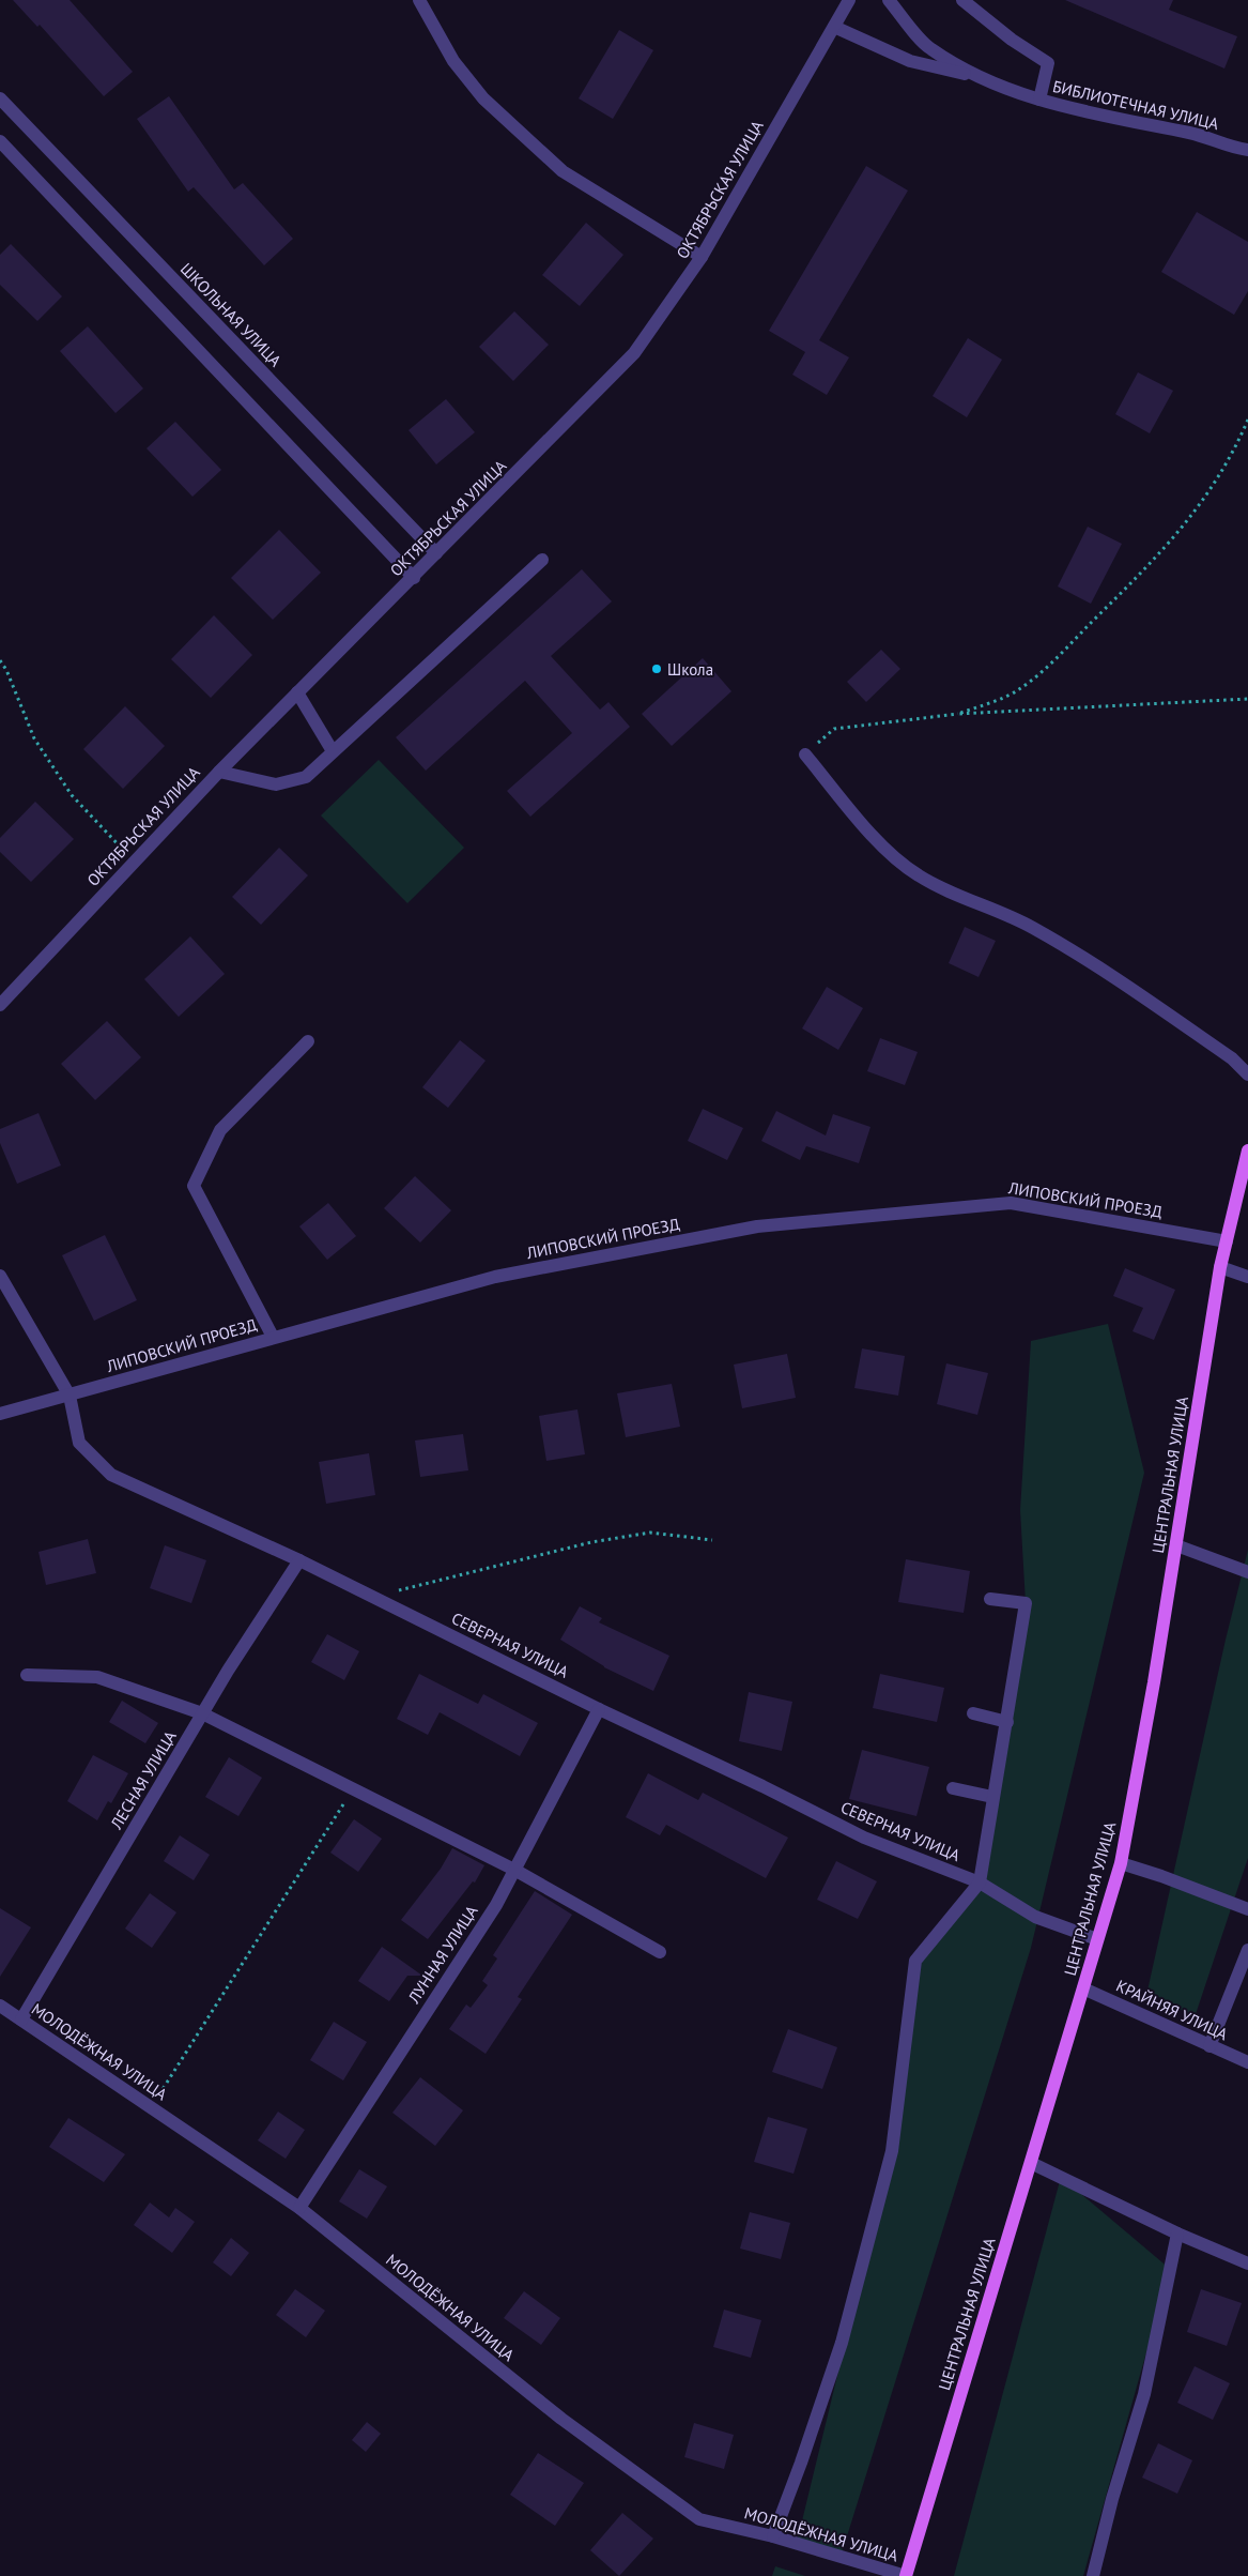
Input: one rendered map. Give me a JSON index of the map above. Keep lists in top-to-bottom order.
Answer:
{
  "streets": {
    "main road": ["ЦЕНТРАЛЬНАЯ УЛИЦА"],
    "street": [
      "БИБЛИОТЕЧНАЯ УЛИЦА",
      "ОКТЯБРЬСКАЯ УЛИЦА",
      "ШКОЛЬНАЯ УЛИЦА",
      "ЛИПОВСКИЙ ПРОЕЗД",
      "СЕВЕРНАЯ УЛИЦА",
      "ЛЕСНАЯ УЛИЦА",
      "ЛУННАЯ УЛИЦА",
      "КРАЙНЯЯ УЛИЦА",
      "МОЛОДЁЖНАЯ УЛИЦА"
    ]
  },
  "crossings": [
    ["ОКТЯБРЬСКАЯ УЛИЦА", "ШКОЛЬНАЯ УЛИЦА"],
    ["ЛИПОВСКИЙ ПРОЕЗД", "ЦЕНТРАЛЬНАЯ УЛИЦА"],
    ["ЛИПОВСКИЙ ПРОЕЗД", "СЕВЕРНАЯ УЛИЦА"],
    ["ЦЕНТРАЛЬНАЯ УЛИЦА", "СЕВЕРНАЯ УЛИЦА"],
    ["ЦЕНТРАЛЬНАЯ УЛИЦА", "КРАЙНЯЯ УЛИЦА"],
    ["ЦЕНТРАЛЬНАЯ УЛИЦА", "МОЛОДЁЖНАЯ УЛИЦА"],
    ["СЕВЕРНАЯ УЛИЦА", "ЛЕСНАЯ УЛИЦА"],
    ["СЕВЕРНАЯ УЛИЦА", "ЛУННАЯ УЛИЦА"],
    ["ЛЕСНАЯ УЛИЦА", "МОЛОДЁЖНАЯ УЛИЦА"],
    ["ЛУННАЯ УЛИЦА", "МОЛОДЁЖНАЯ УЛИЦА"]
  ],
  "places": ["Школа"]
}
